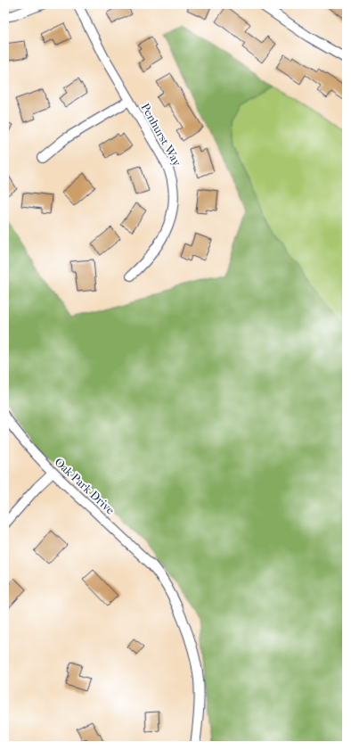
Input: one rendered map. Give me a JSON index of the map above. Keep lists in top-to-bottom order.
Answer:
{
  "streets": {
    "street": ["Penhurst Way", "Oak Park Drive"]
  }
}
